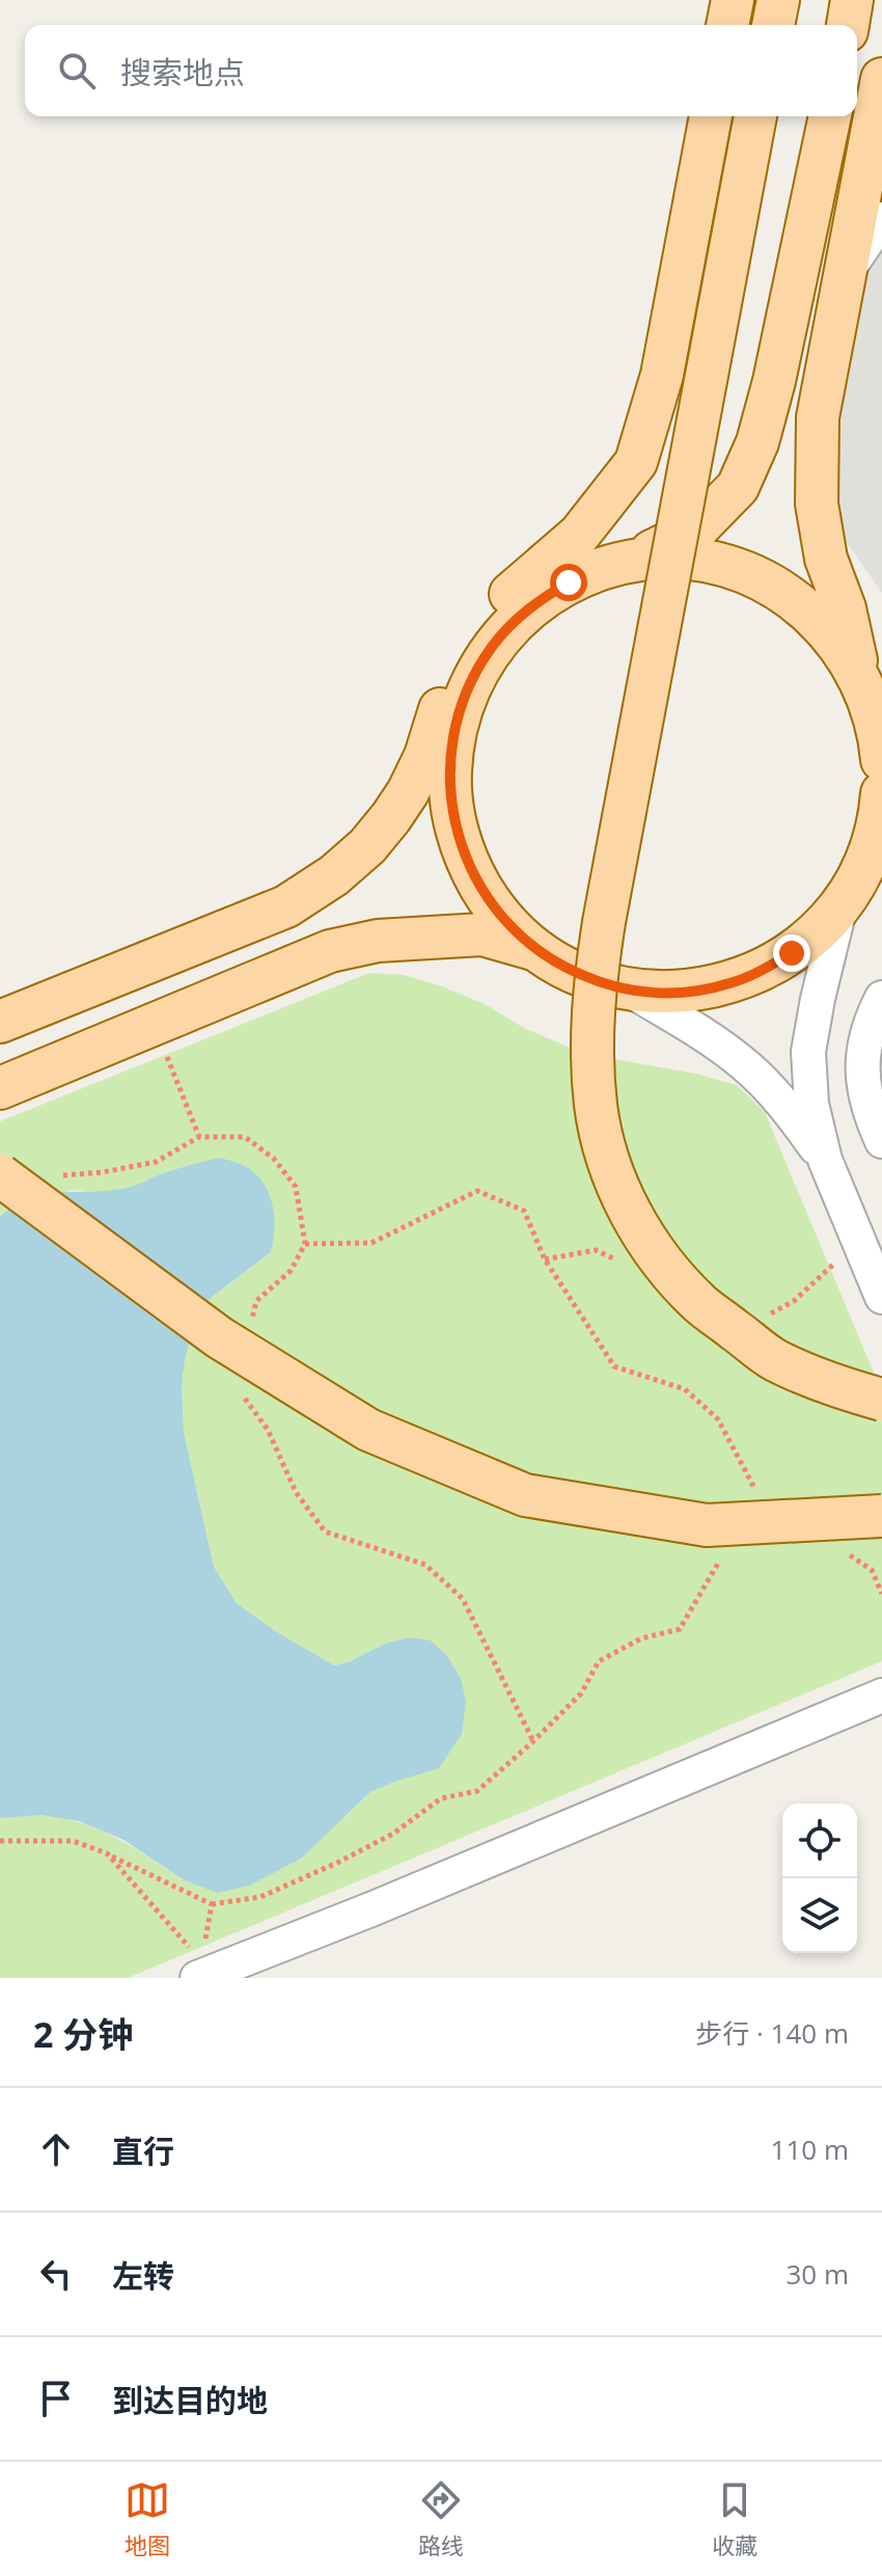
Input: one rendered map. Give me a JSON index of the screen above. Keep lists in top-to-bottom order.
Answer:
{
  "page": {
    "search": "搜索地点",
    "heading": ["2 分钟", "步行 · 140 m"],
    "list": [
      ["直行", "110 m"],
      ["左转", "30 m"],
      "到达目的地"
    ],
    "nav": ["地图", "路线", "收藏"]
  }
}
